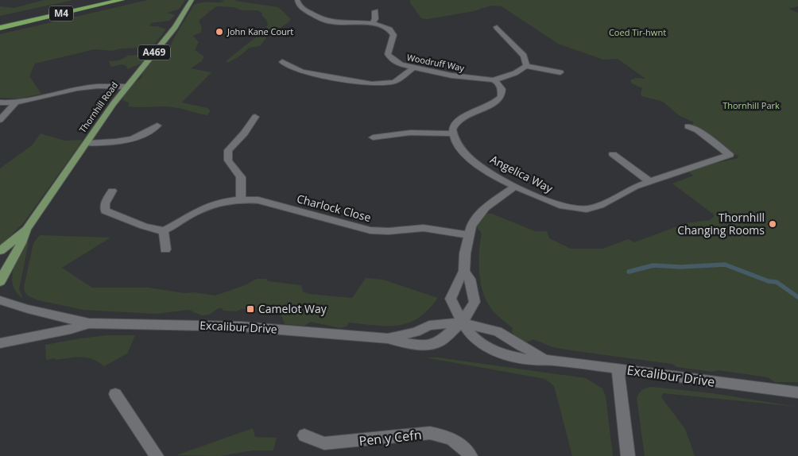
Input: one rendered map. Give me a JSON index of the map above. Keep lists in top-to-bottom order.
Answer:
{
  "streets": {
    "highway": ["M4"],
    "main road": ["A469", "Thornhill Road"],
    "street": [
      "Woodruff Way",
      "Angelica Way",
      "Charlock Close",
      "Excalibur Drive",
      "Pen y Cefn"
    ]
  },
  "parks": ["Coed Tir-hwnt", "Thornhill Park"],
  "places": {
    "other": ["John Kane Court", "Thornhill Changing Rooms"],
    "transit": ["Camelot Way"]
  }
}
